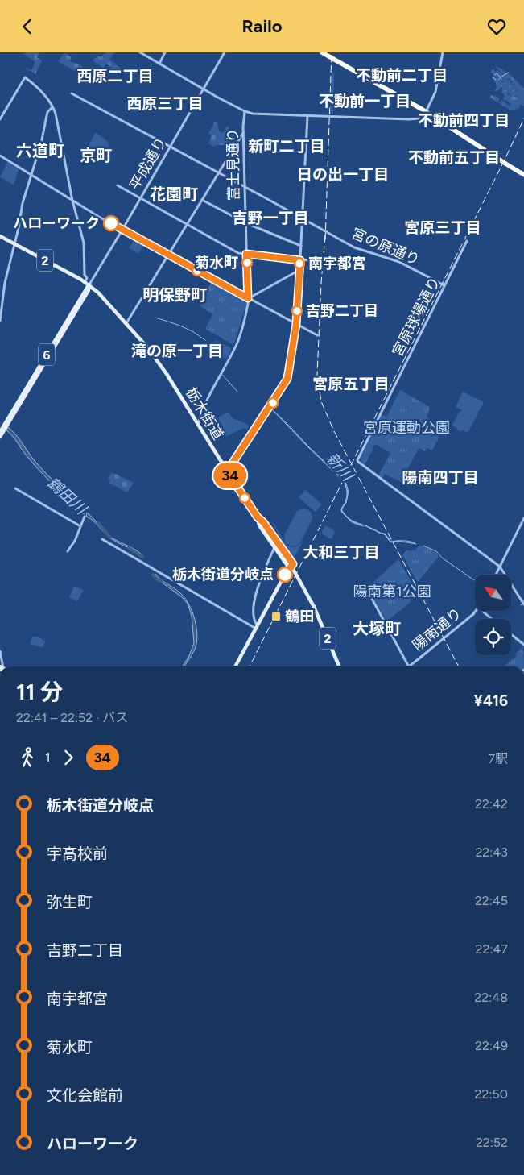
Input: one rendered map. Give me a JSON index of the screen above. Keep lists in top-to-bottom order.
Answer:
{
  "streets": {
    "main road": ["2", "6", "栃木街道"],
    "street": [
      "平成通り",
      "富士見通り",
      "宮の原通り",
      "宮原球場通り",
      "陽南通り"
    ]
  },
  "crossings": [
    ["平成通り", "宮の原通り"],
    ["平成通り", "2"],
    ["平成通り", "6"],
    ["平成通り", "栃木街道"],
    ["富士見通り", "宮の原通り"],
    ["富士見通り", "栃木街道"],
    ["宮の原通り", "宮原球場通り"],
    ["2", "6"],
    ["2", "栃木街道"],
    ["6", "栃木街道"]
  ],
  "districts": [
    "不動前二丁目",
    "西原二丁目",
    "不動前一丁目",
    "西原三丁目",
    "不動前四丁目",
    "新町二丁目",
    "六道町",
    "京町",
    "不動前五丁目",
    "日の出一丁目",
    "花園町",
    "吉野一丁目",
    "宮原三丁目",
    "明保野町",
    "滝の原一丁目",
    "宮原五丁目",
    "陽南四丁目",
    "大和三丁目",
    "大塚町"
  ],
  "water": ["新川", "鶴田川"],
  "parks": ["宮原運動公園", "陽南第1公園"],
  "places": {
    "other": [
      "ハローワーク",
      "菊水町",
      "南宇都宮",
      "吉野二丁目",
      "栃木街道分岐点"
    ],
    "transit": ["鶴田"]
  },
  "lines": ["bus line 34"],
  "north": "top left",
  "page": {
    "header": "Railo",
    "on_map": "34",
    "heading": ["11 分", "22:41 – 22:52 · バス", "¥416"],
    "legs": ["1", "34", "7駅"],
    "list": [
      {
        "name": "栃木街道分岐点",
        "value": "22:42"
      },
      {
        "name": "宇高校前",
        "value": "22:43"
      },
      {
        "name": "弥生町",
        "value": "22:45"
      },
      {
        "name": "吉野二丁目",
        "value": "22:47"
      },
      {
        "name": "南宇都宮",
        "value": "22:48"
      },
      {
        "name": "菊水町",
        "value": "22:49"
      },
      {
        "name": "文化会館前",
        "value": "22:50"
      },
      {
        "name": "ハローワーク",
        "value": "22:52"
      }
    ]
  }
}
